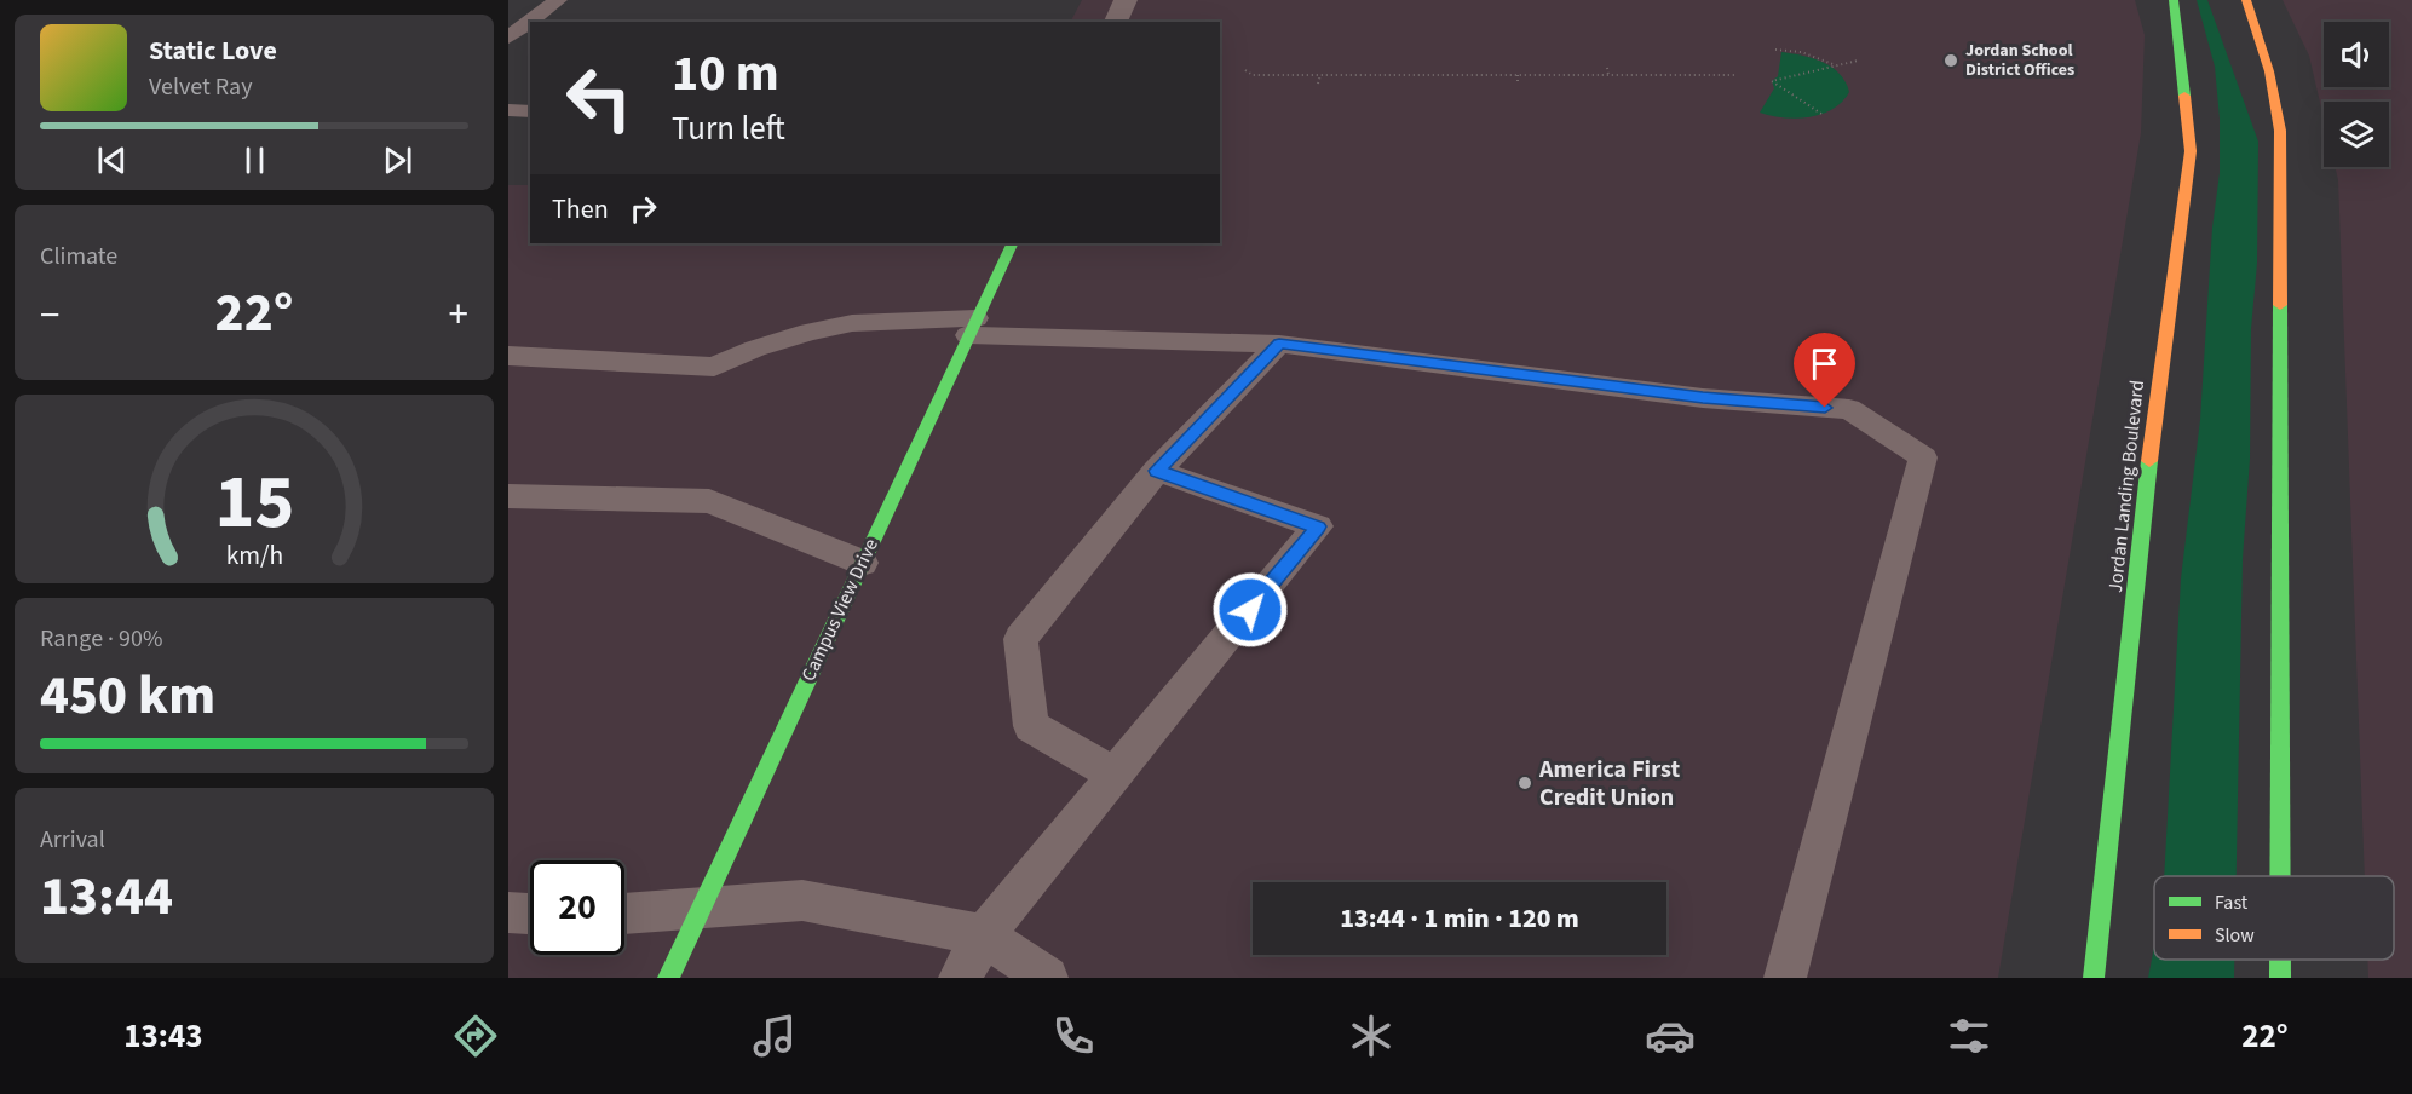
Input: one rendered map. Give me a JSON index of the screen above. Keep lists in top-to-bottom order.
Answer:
{
  "streets": {
    "main road": ["Jordan Landing Boulevard", "Campus View Drive"]
  },
  "places": ["Jordan School District Offices", "America First Credit Union"],
  "legend": ["Fast", "Slow"],
  "page": {
    "turn": ["10 m", "Turn left"],
    "song": ["Static Love", "Velvet Ray"],
    "then": "Then",
    "tile": [
      "Climate",
      ["Range · 90%", "450 km"],
      ["Arrival", "13:44"]
    ],
    "heat": ["−", "22°", "+"],
    "limit": "20",
    "trip": "13:44 · 1 min · 120 m",
    "tabs": ["13:43", "22°"],
    "gauge": ["15", "km/h"]
  }
}
